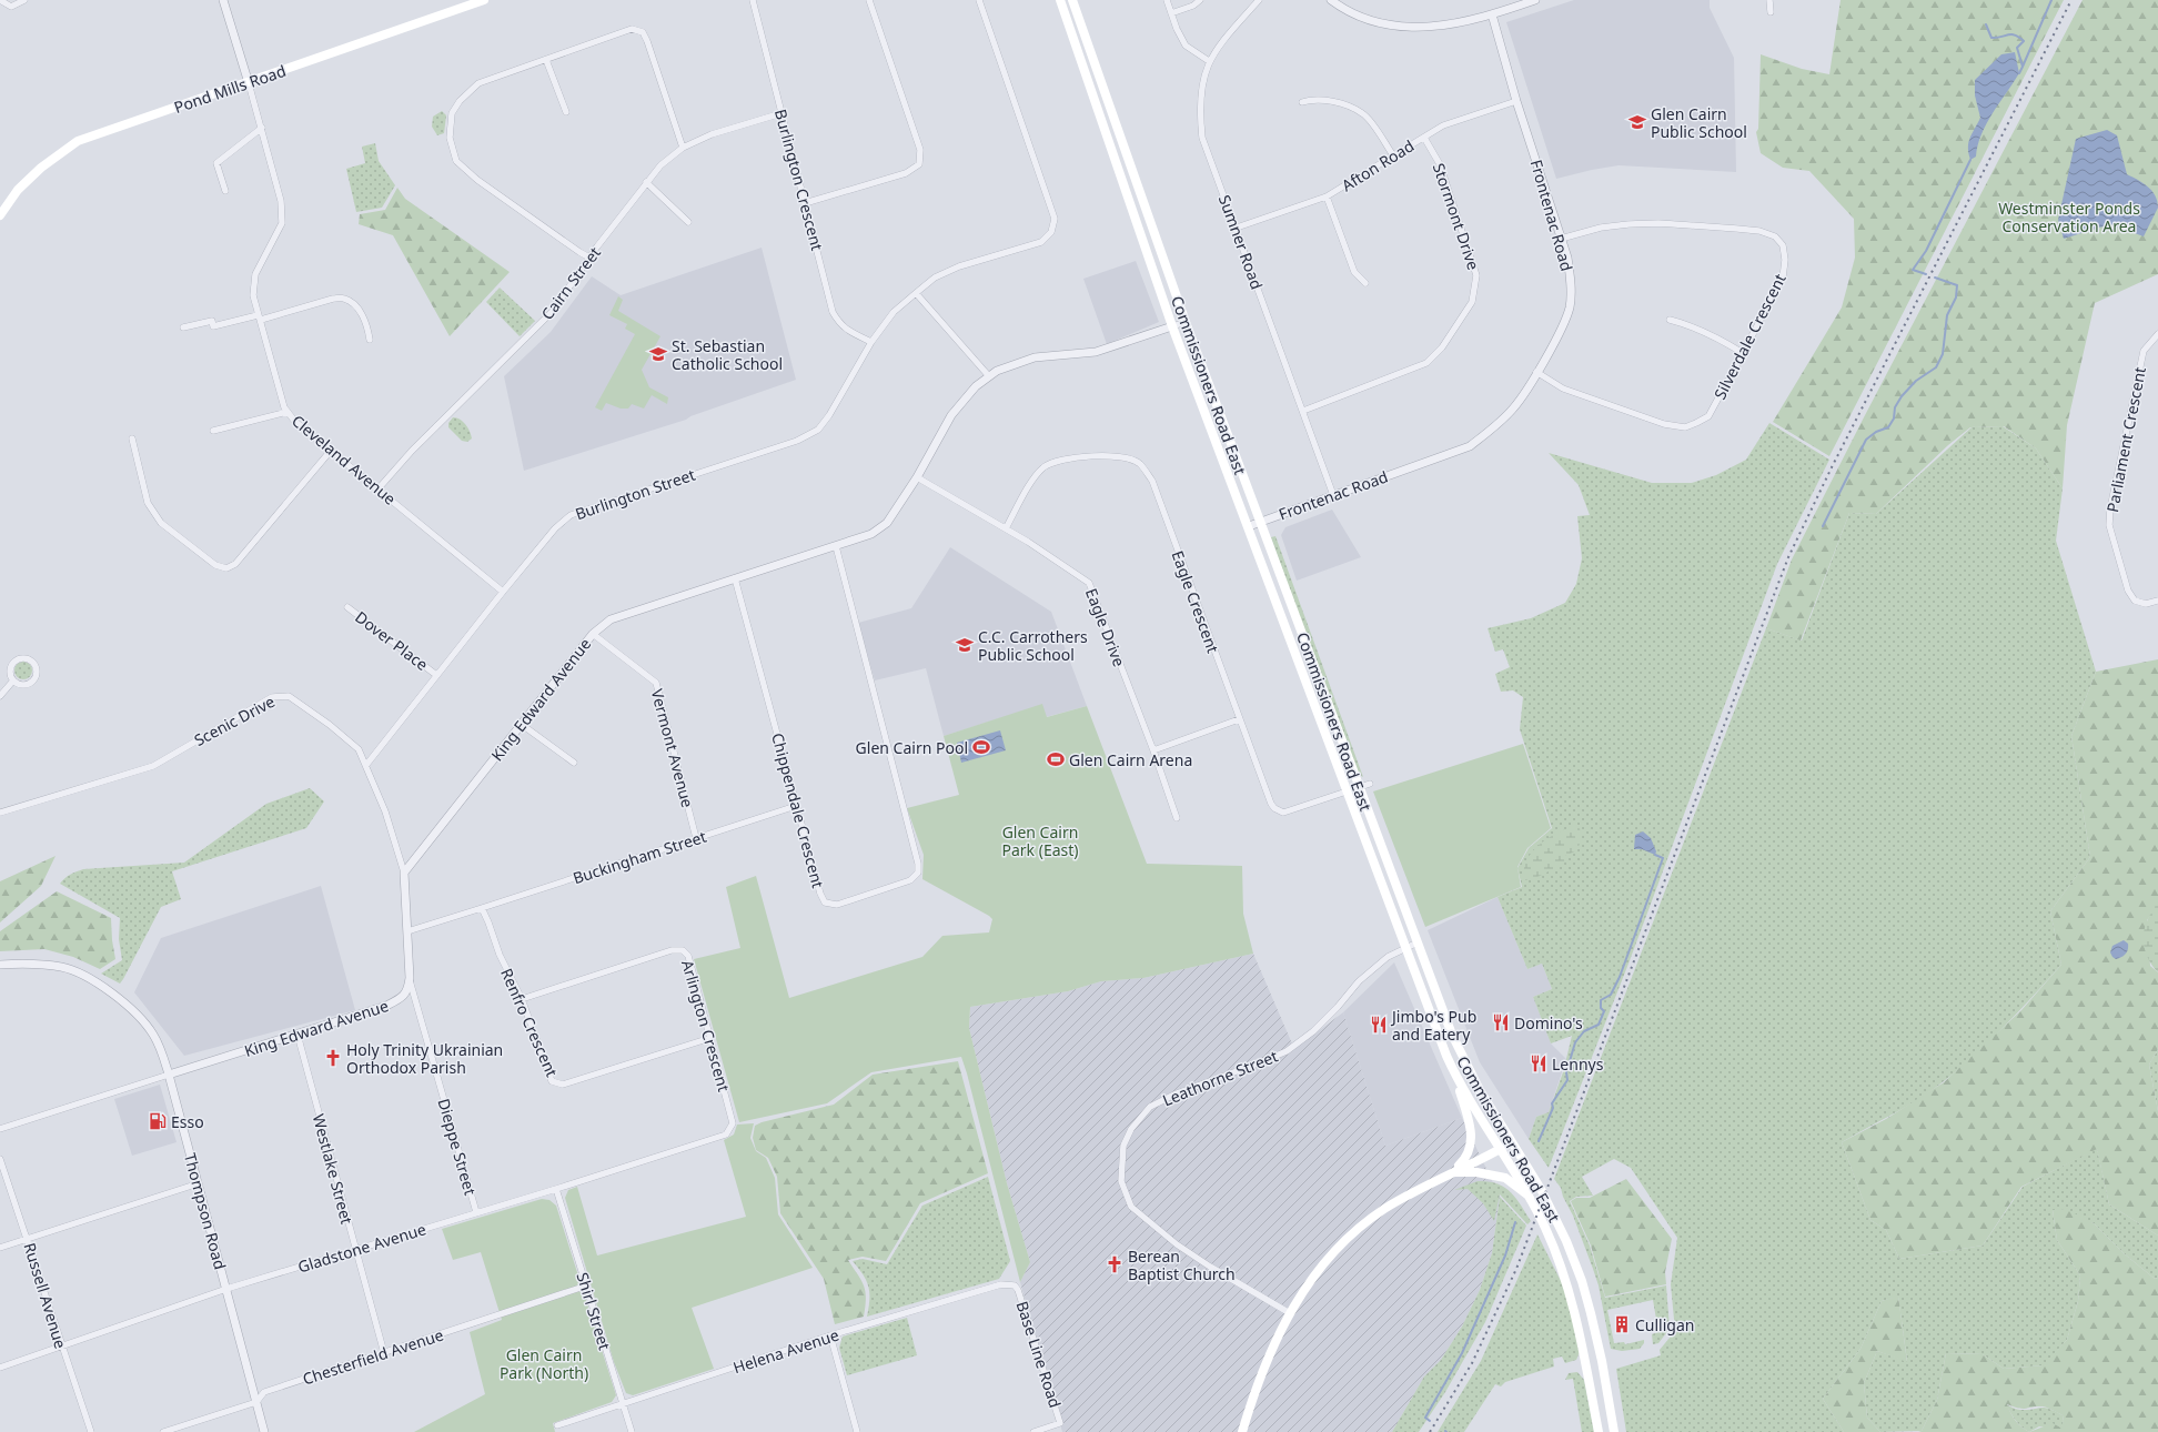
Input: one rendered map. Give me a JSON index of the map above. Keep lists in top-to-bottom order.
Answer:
{
  "streets": {
    "main road": ["Pond Mills Road", "Commissioners Road East"],
    "street": [
      "Afton Road",
      "Burlington Crescent",
      "Frontenac Road",
      "Stormont Drive",
      "Sumner Road",
      "Cairn Street",
      "Silverdale Crescent",
      "Parliament Crescent",
      "Cleveland Avenue",
      "Burlington Street",
      "Eagle Crescent",
      "Eagle Drive",
      "Dover Place",
      "King Edward Avenue",
      "Scenic Drive",
      "Vermont Avenue",
      "Chippendale Crescent",
      "Buckingham Street",
      "Renfro Crescent",
      "Arlington Crescent",
      "Leathorne Street",
      "Dieppe Street",
      "Westlake Street",
      "Thompson Road",
      "Gladstone Avenue",
      "Russell Avenue",
      "Shirl Street",
      "Helena Avenue",
      "Base Line Road",
      "Chesterfield Avenue"
    ]
  },
  "crossings": [
    ["Pond Mills Road", "Cleveland Avenue"],
    ["Afton Road", "Frontenac Road"],
    ["Afton Road", "Stormont Drive"],
    ["Afton Road", "Sumner Road"],
    ["Burlington Crescent", "Cairn Street"],
    ["Burlington Crescent", "Burlington Street"],
    ["Frontenac Road", "Sumner Road"],
    ["Frontenac Road", "Silverdale Crescent"],
    ["Frontenac Road", "Commissioners Road East"],
    ["Stormont Drive", "Sumner Road"],
    ["Cairn Street", "Cleveland Avenue"],
    ["Commissioners Road East", "Eagle Crescent"],
    ["Commissioners Road East", "King Edward Avenue"],
    ["Commissioners Road East", "Leathorne Street"],
    ["Cleveland Avenue", "Burlington Street"],
    ["Burlington Street", "Dover Place"],
    ["Burlington Street", "Scenic Drive"],
    ["Eagle Crescent", "Eagle Drive"],
    ["Eagle Drive", "King Edward Avenue"],
    ["King Edward Avenue", "Scenic Drive"],
    ["King Edward Avenue", "Vermont Avenue"],
    ["King Edward Avenue", "Chippendale Crescent"],
    ["King Edward Avenue", "Dieppe Street"],
    ["King Edward Avenue", "Westlake Street"],
    ["King Edward Avenue", "Thompson Road"],
    ["Vermont Avenue", "Buckingham Street"],
    ["Chippendale Crescent", "Buckingham Street"],
    ["Buckingham Street", "Renfro Crescent"],
    ["Renfro Crescent", "Arlington Crescent"],
    ["Arlington Crescent", "Gladstone Avenue"],
    ["Dieppe Street", "Gladstone Avenue"],
    ["Westlake Street", "Gladstone Avenue"],
    ["Westlake Street", "Chesterfield Avenue"],
    ["Thompson Road", "Gladstone Avenue"],
    ["Thompson Road", "Chesterfield Avenue"],
    ["Gladstone Avenue", "Russell Avenue"],
    ["Gladstone Avenue", "Shirl Street"],
    ["Shirl Street", "Helena Avenue"],
    ["Shirl Street", "Chesterfield Avenue"],
    ["Helena Avenue", "Base Line Road"]
  ],
  "parks": ["Westminster Ponds Conservation Area", "Glen Cairn Park (East)", "Glen Cairn Park (North)"],
  "places": {
    "school or university": ["Glen Cairn Public School", "St. Sebastian Catholic School", "C.C. Carrothers Public School"],
    "sports": ["Glen Cairn Pool", "Glen Cairn Arena"],
    "restaurant": ["Domino's", "Jimbo's Pub and Eatery", "Lennys"],
    "church": ["Holy Trinity Ukrainian Orthodox Parish", "Berean Baptist Church"],
    "fuel station": ["Esso"],
    "building": ["Culligan"]
  }
}
